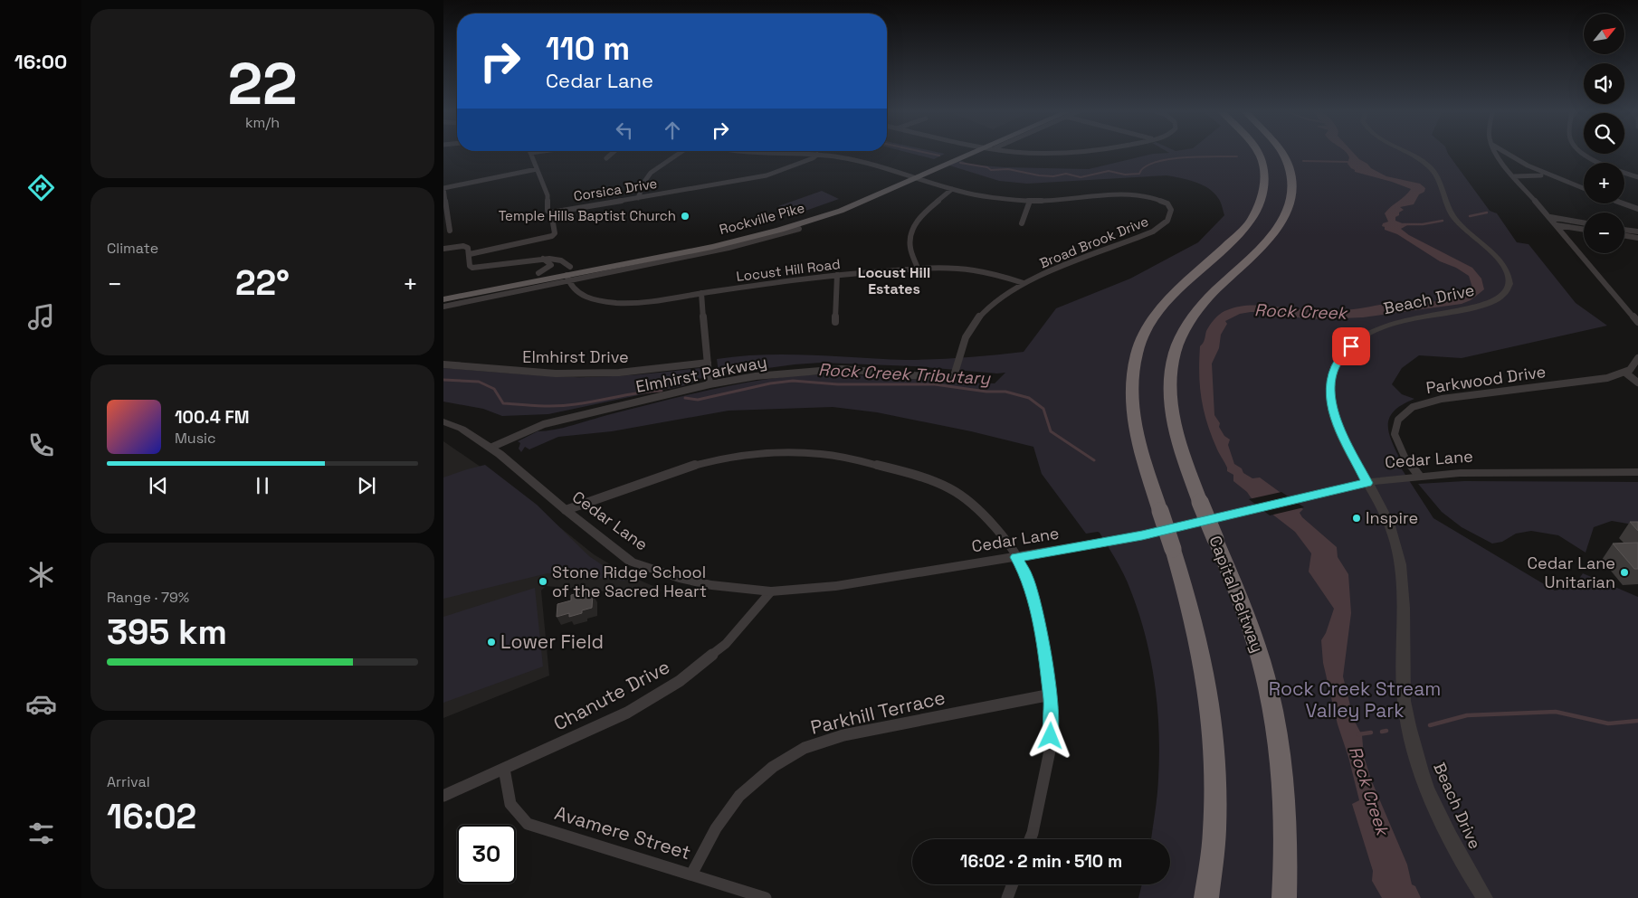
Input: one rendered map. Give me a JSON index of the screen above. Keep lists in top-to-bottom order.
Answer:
{
  "streets": {
    "highway": ["Capital Beltway"],
    "main road": ["Rockville Pike"],
    "street": [
      "Corsica Drive",
      "Broad Brook Drive",
      "Locust Hill Road",
      "Beach Drive",
      "Elmhirst Drive",
      "Elmhirst Parkway",
      "Parkwood Drive",
      "Cedar Lane",
      "Chanute Drive",
      "Parkhill Terrace",
      "Avamere Street"
    ]
  },
  "crossings": [
    ["Rockville Pike", "Locust Hill Road"],
    ["Broad Brook Drive", "Locust Hill Road"],
    ["Broad Brook Drive", "Elmhirst Parkway"],
    ["Beach Drive", "Cedar Lane"],
    ["Elmhirst Parkway", "Cedar Lane"],
    ["Parkwood Drive", "Cedar Lane"],
    ["Cedar Lane", "Chanute Drive"],
    ["Chanute Drive", "Avamere Street"],
    ["Parkhill Terrace", "Avamere Street"]
  ],
  "districts": ["Locust Hill Estates"],
  "water": ["Rock Creek", "Rock Creek Tributary"],
  "parks": ["Rock Creek Stream Valley Park"],
  "places": [
    "Temple Hills Baptist Church",
    "Inspire",
    "Cedar Lane Unitarian",
    "Stone Ridge School of the Sacred Heart",
    "Lower Field"
  ],
  "north": "top right",
  "page": {
    "tabs": "16:00",
    "tile": [
      ["22", "km/h"],
      "Climate",
      ["Range · 79%", "395 km"],
      ["Arrival", "16:02"]
    ],
    "map_buttons": ["+", "−"],
    "turn": ["110 m", "Cedar Lane"],
    "heat": ["−", "22°", "+"],
    "song": ["100.4 FM", "Music"],
    "limit": "30",
    "trip": "16:02 · 2 min · 510 m"
  }
}
